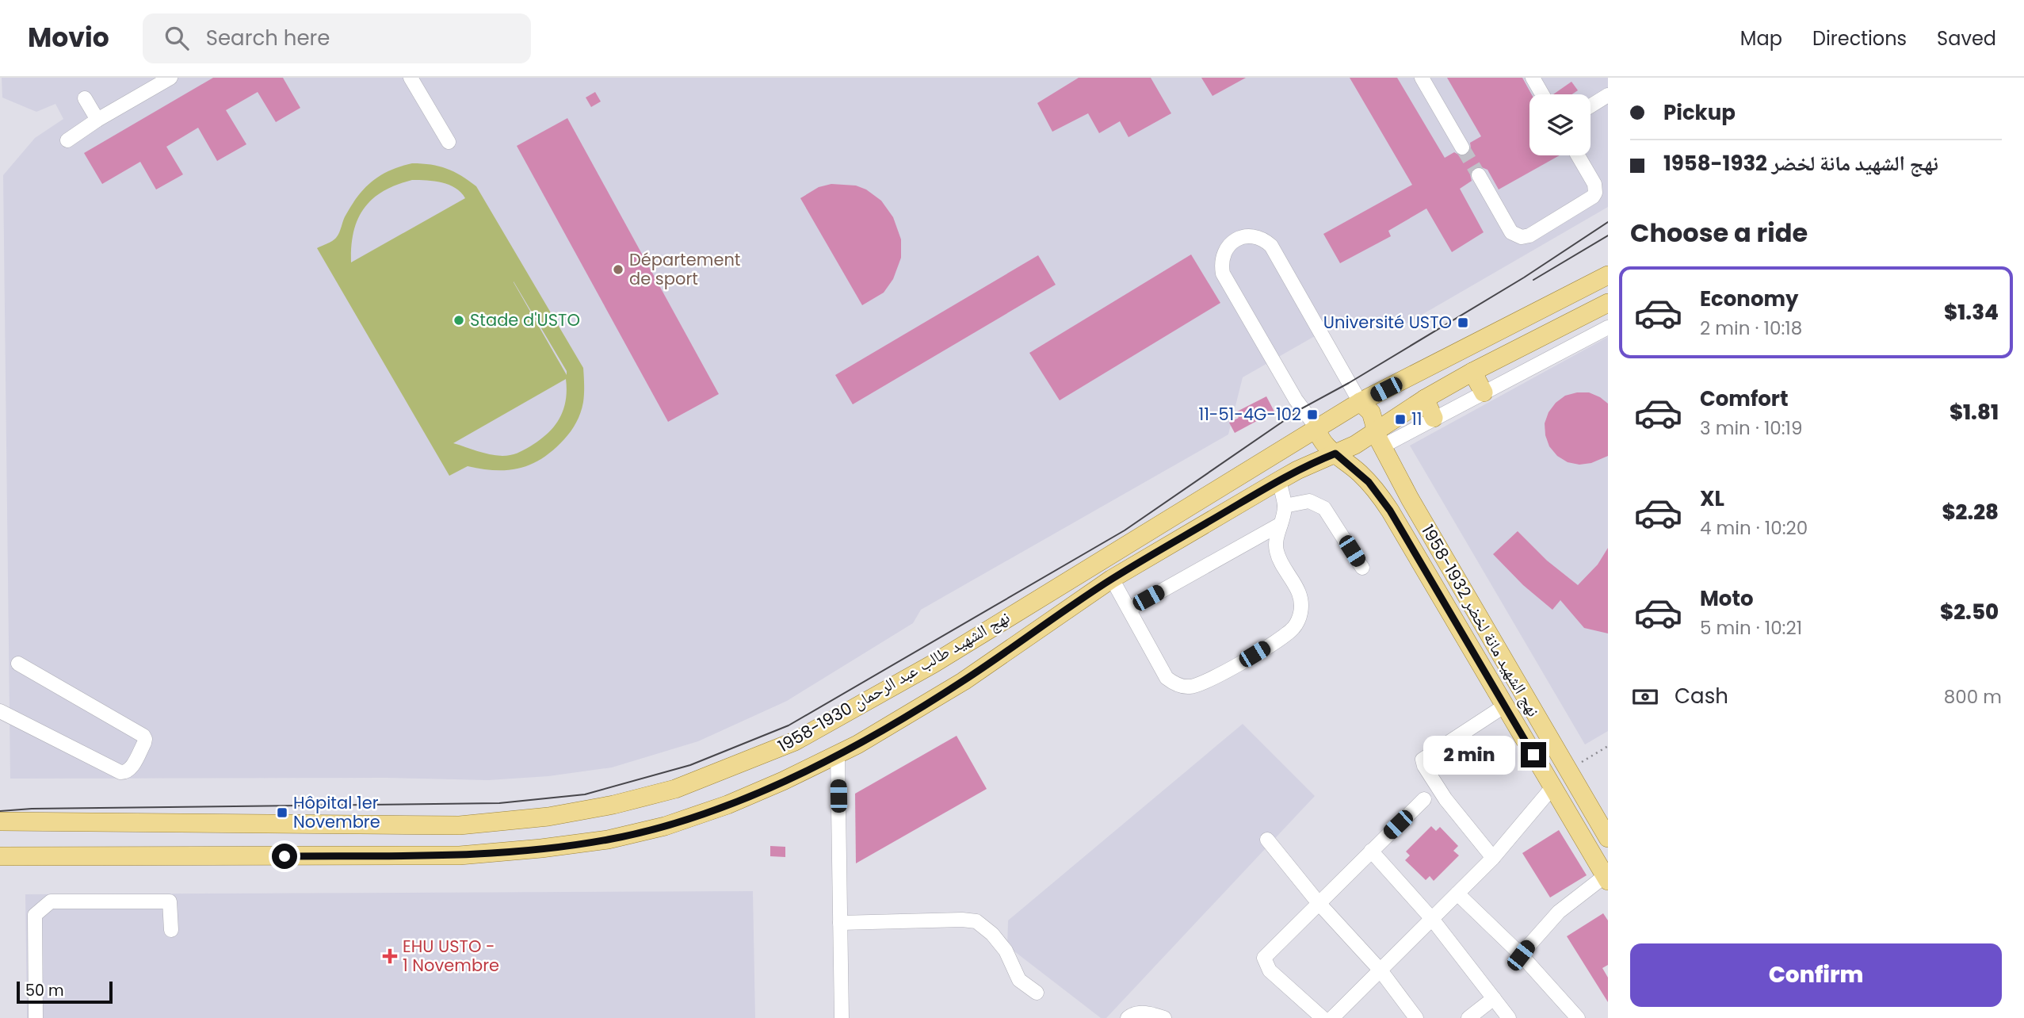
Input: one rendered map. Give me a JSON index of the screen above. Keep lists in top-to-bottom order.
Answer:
{
  "streets": {
    "main road": ["نهج الشهيد مانة لخضر 1932-1958", "نهج الشهيد طالب عبد الرحمان 1930-1958"]
  },
  "crossings": [
    ["نهج الشهيد مانة لخضر 1932-1958", "نهج الشهيد طالب عبد الرحمان 1930-1958"]
  ],
  "places": {
    "other": ["Département de sport", "Stade d'USTO"],
    "transit": [
      "Université USTO",
      "11-51-4G-102",
      "11",
      "Hôpital 1er Novembre"
    ],
    "health": ["EHU USTO - 1 Novembre"]
  },
  "scale_bar": "50 m",
  "page": {
    "header": "Movio",
    "search": "Search here",
    "nav": ["Map", "Directions", "Saved"],
    "banner": ["Pickup", "نهج الشهيد مانة لخضر 1932-1958"],
    "heading": "Choose a ride",
    "list": [
      {
        "name": "Economy",
        "note": "2 min · 10:18",
        "value": "$1.34"
      },
      {
        "name": "Comfort",
        "note": "3 min · 10:19",
        "value": "$1.81"
      },
      {
        "name": "XL",
        "note": "4 min · 10:20",
        "value": "$2.28"
      },
      {
        "name": "Moto",
        "note": "5 min · 10:21",
        "value": "$2.50"
      }
    ],
    "pay": ["Cash", "800 m"],
    "bubble": "2 min",
    "buttons": "Confirm",
    "scale": "50 m"
  }
}
